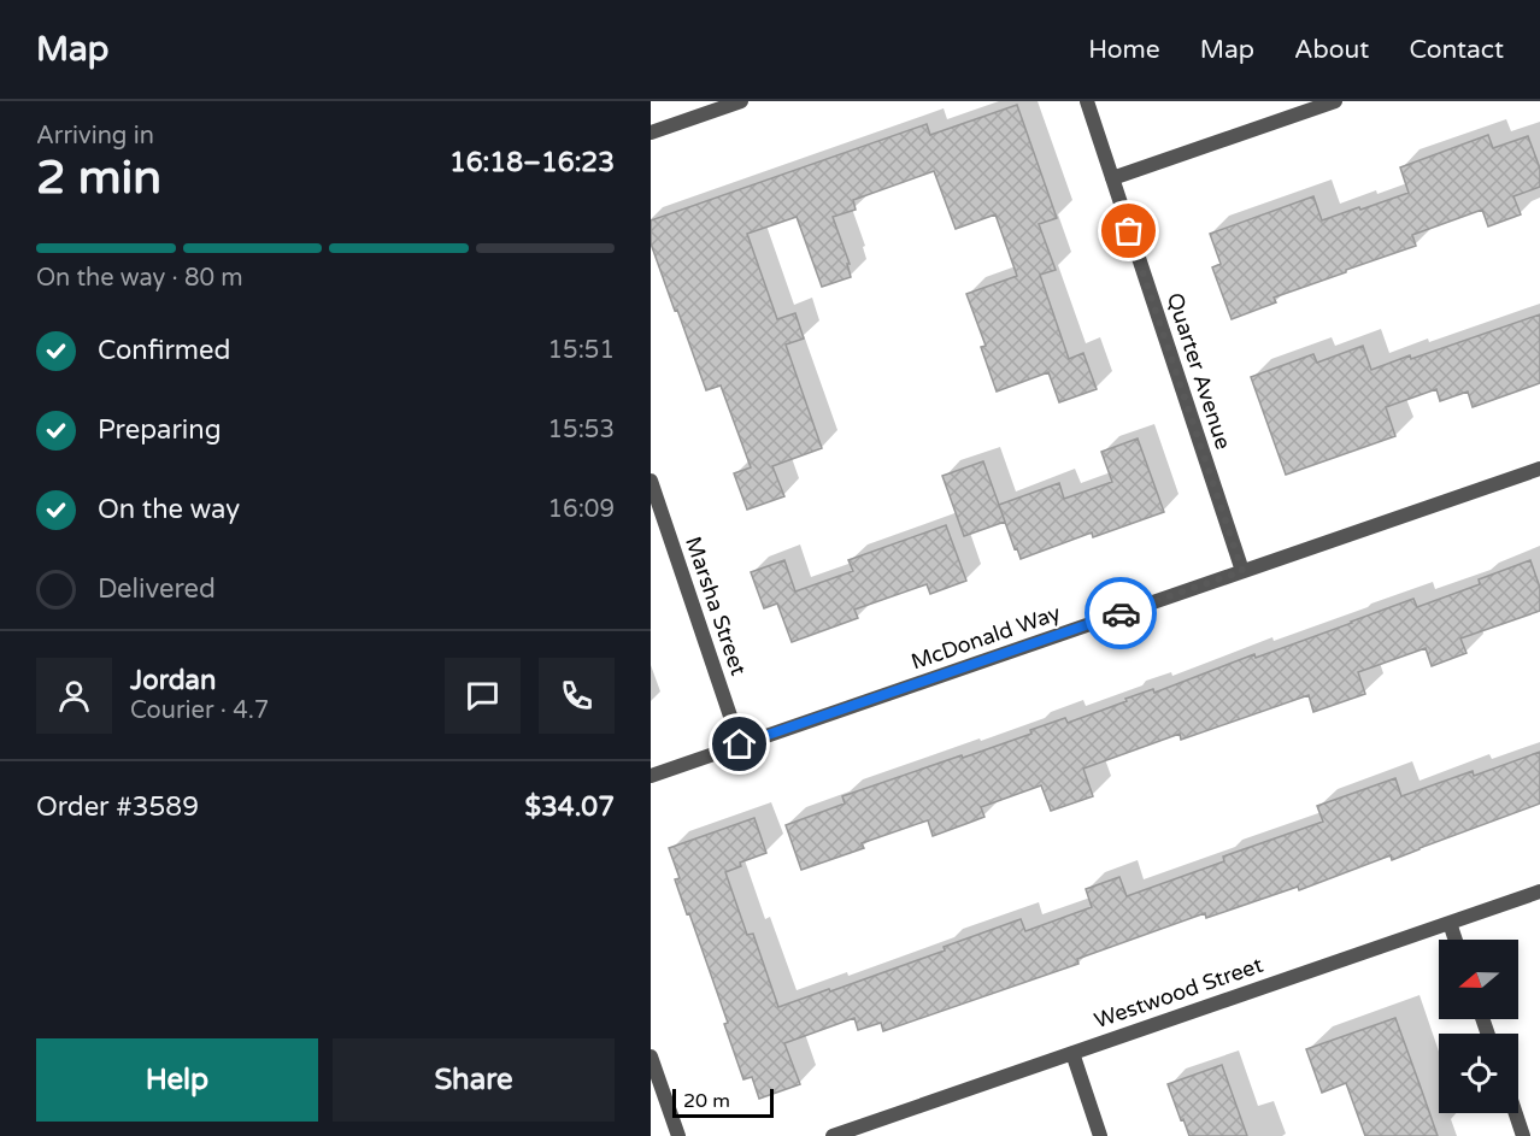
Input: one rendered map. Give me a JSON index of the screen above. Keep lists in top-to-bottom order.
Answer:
{
  "streets": {
    "street": [
      "Quarter Avenue",
      "Marsha Street",
      "McDonald Way",
      "Westwood Street"
    ]
  },
  "crossings": [
    ["Quarter Avenue", "McDonald Way"],
    ["Marsha Street", "McDonald Way"]
  ],
  "scale_bar": "20 m",
  "north": "left",
  "page": {
    "header": "Map",
    "nav": [
      "Home",
      "Map",
      "About",
      "Contact"
    ],
    "heading": ["2 min", "Arriving in", "16:18–16:23"],
    "panel": [
      "Jordan",
      "Courier · 4.7",
      "Order #3589",
      "$34.07"
    ],
    "bar": "On the way · 80 m",
    "list": [
      ["Confirmed", "15:51"],
      ["Preparing", "15:53"],
      ["On the way", "16:09"],
      "Delivered"
    ],
    "buttons": ["Help", "Share"],
    "scale": "20 m"
  }
}
